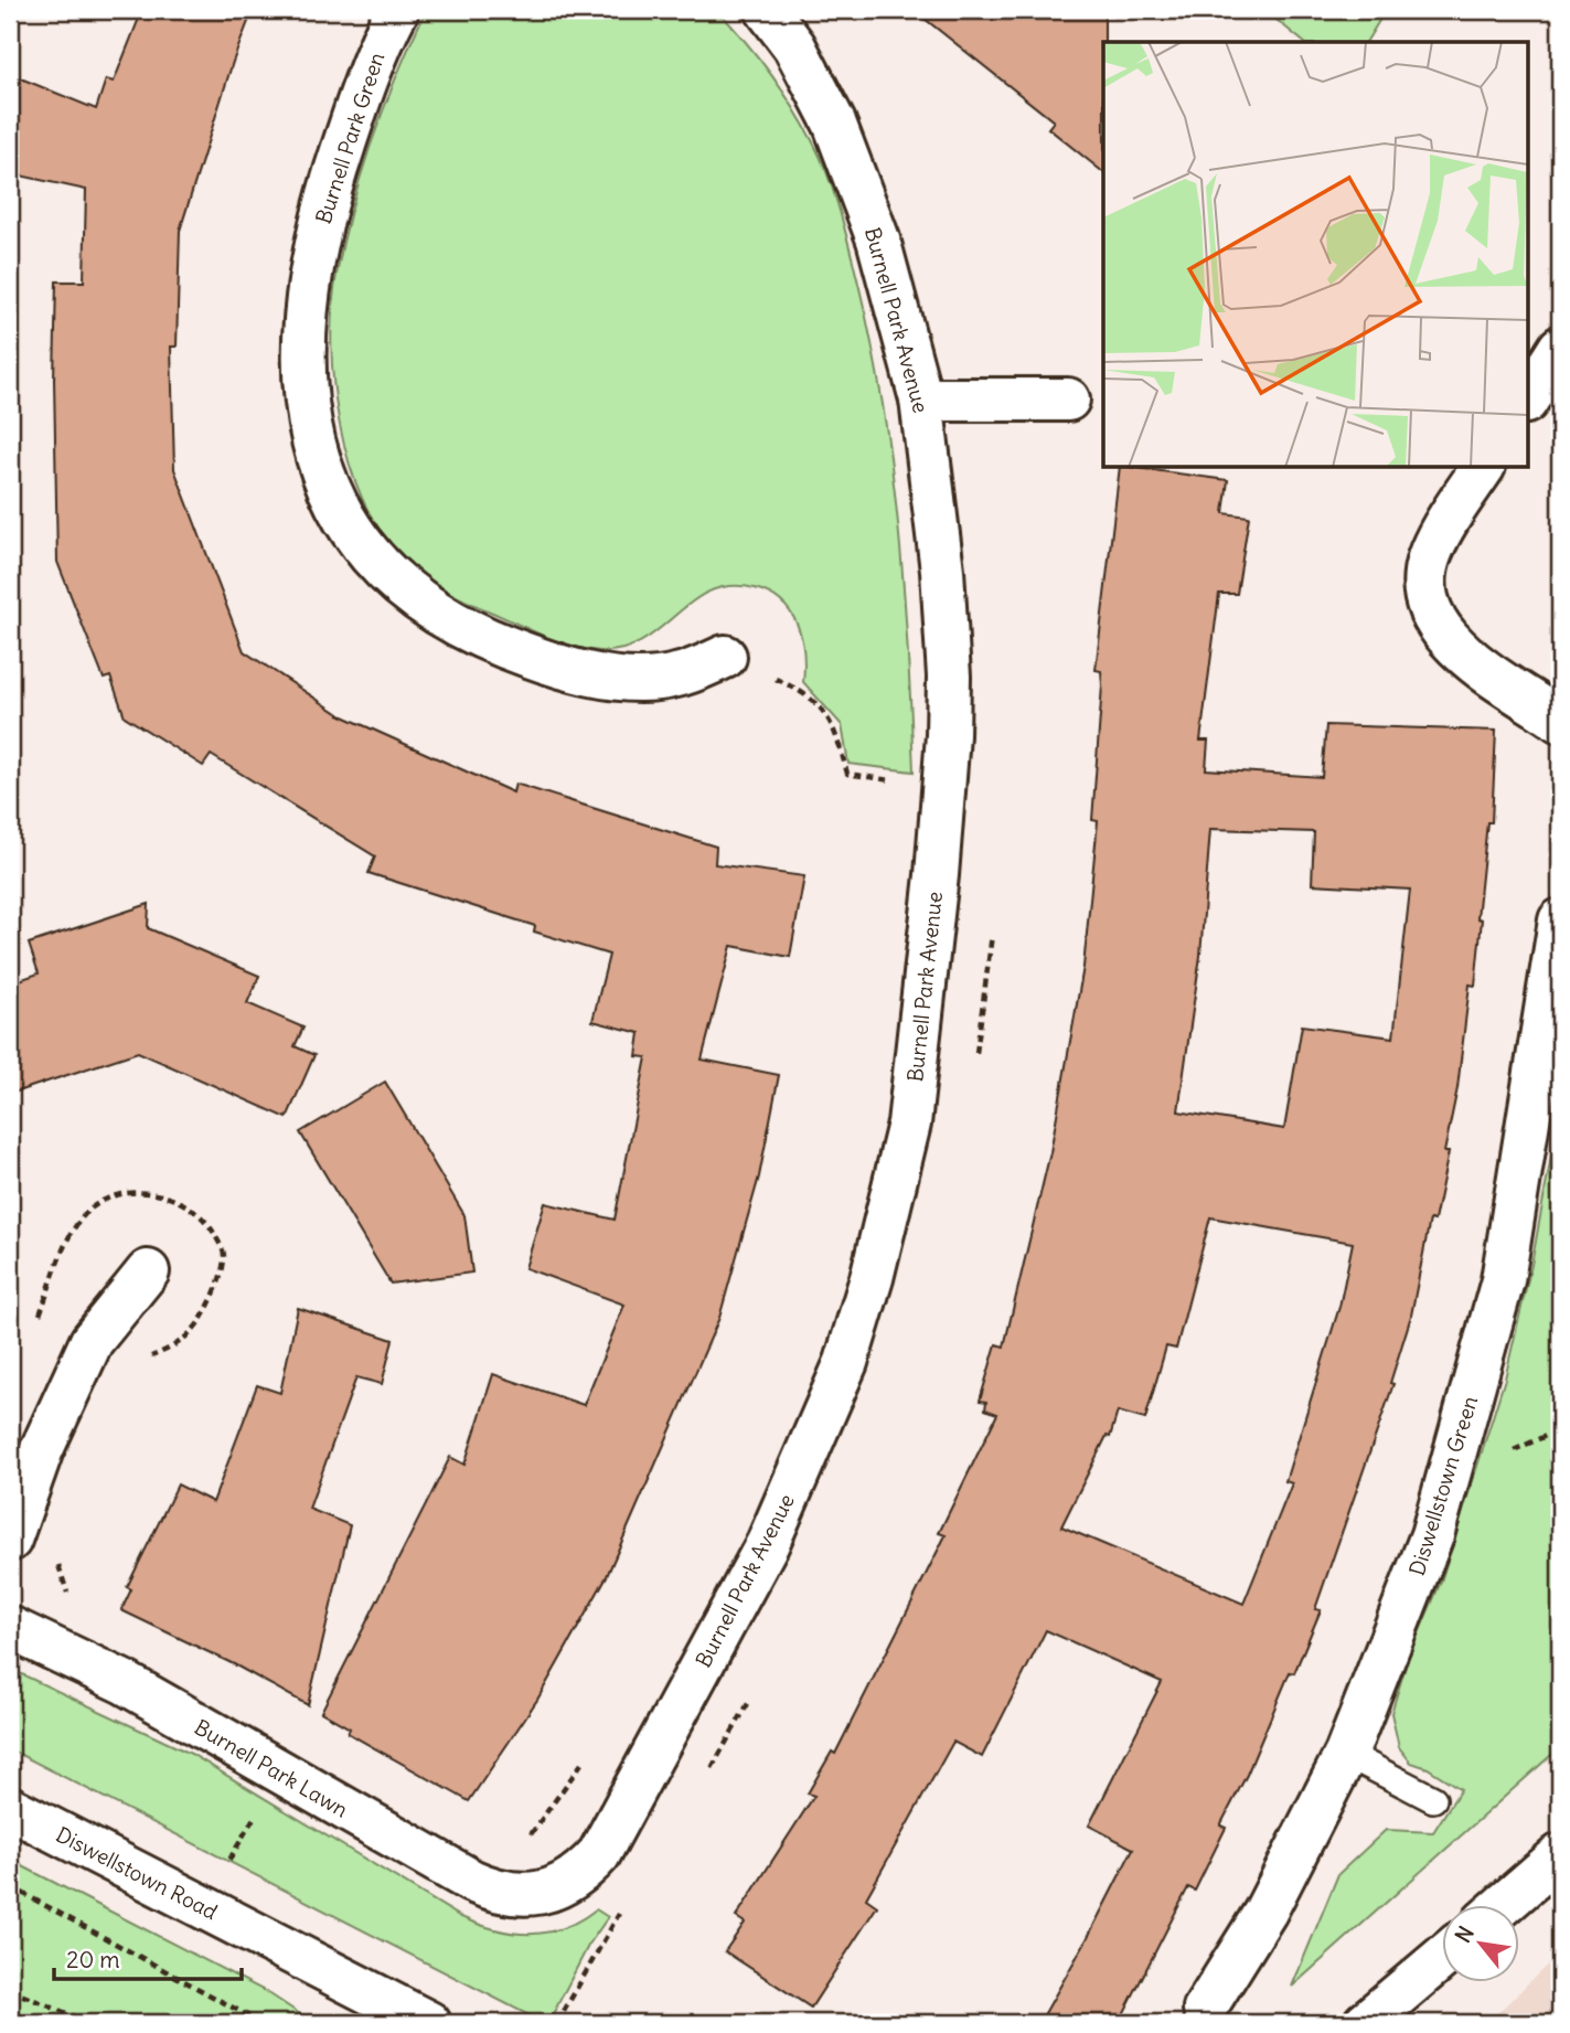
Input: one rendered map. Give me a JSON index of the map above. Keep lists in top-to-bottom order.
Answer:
{
  "streets": {
    "street": [
      "Burnell Park Green",
      "Burnell Park Avenue",
      "Diswellstown Green",
      "Burnell Park Lawn",
      "Diswellstown Road"
    ]
  },
  "crossings": [
    ["Burnell Park Avenue", "Burnell Park Lawn"]
  ],
  "scale_bar": "20 m",
  "north": "top left"
}
